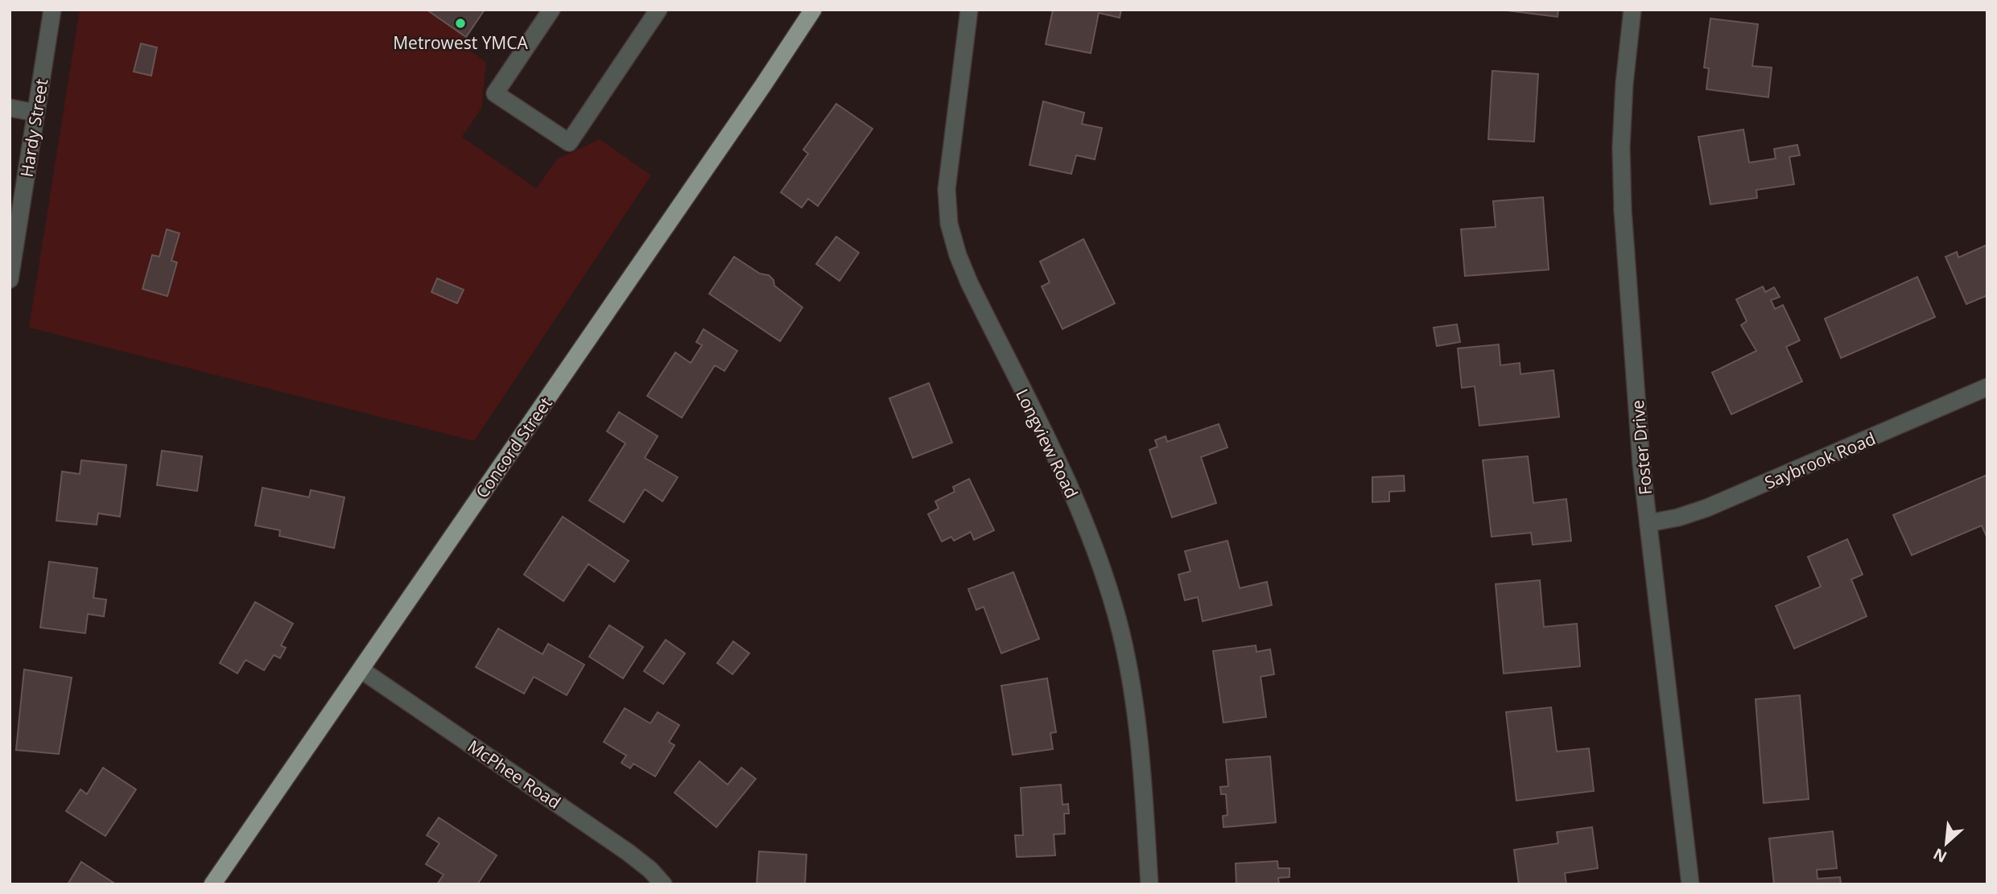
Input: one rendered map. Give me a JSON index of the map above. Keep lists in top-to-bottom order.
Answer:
{
  "streets": {
    "main road": ["Concord Street"],
    "street": [
      "Hardy Street",
      "Longview Road",
      "Foster Drive",
      "Saybrook Road",
      "McPhee Road"
    ]
  },
  "crossings": [
    ["Concord Street", "McPhee Road"],
    ["Foster Drive", "Saybrook Road"]
  ],
  "places": ["Metrowest YMCA"],
  "north": "bottom left"
}
